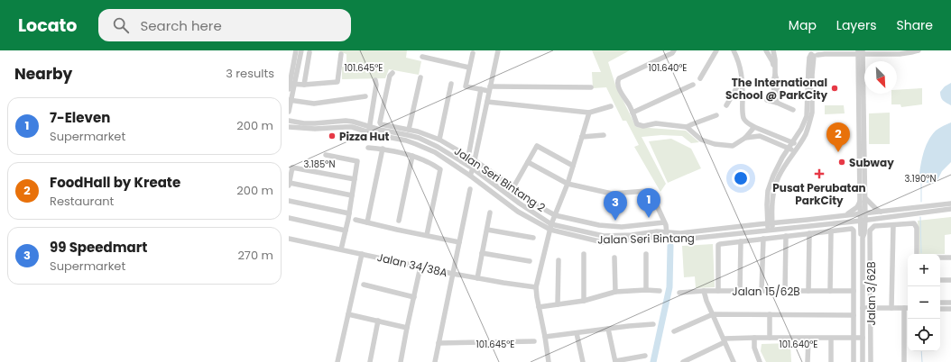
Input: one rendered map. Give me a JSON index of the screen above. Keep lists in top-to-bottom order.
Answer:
{
  "streets": {
    "street": [
      "Jalan Seri Bintang 2",
      "Jalan Seri Bintang",
      "Jalan 34/38A",
      "Jalan 15/62B",
      "Jalan 3/62B"
    ]
  },
  "crossings": [
    ["Jalan Seri Bintang", "Jalan 3/62B"],
    ["Jalan 15/62B", "Jalan 3/62B"]
  ],
  "places": {
    "other": ["The International School @ ParkCity", "Pizza Hut", "Subway"],
    "health": ["Pusat Perubatan ParkCity"]
  },
  "north": "bottom right",
  "page": {
    "header": "Locato",
    "search": "Search here",
    "nav": ["Map", "Layers", "Share"],
    "heading": ["Nearby", "3 results"],
    "list": [
      {
        "mark": "1",
        "name": "7-Eleven",
        "note": "Supermarket",
        "value": "200 m"
      },
      {
        "mark": "2",
        "name": "FoodHall by Kreate",
        "note": "Restaurant",
        "value": "200 m"
      },
      {
        "mark": "3",
        "name": "99 Speedmart",
        "note": "Supermarket",
        "value": "270 m"
      }
    ],
    "pins": ["2", "1", "3"],
    "map_buttons": ["+", "−"]
  },
  "coordinates": [
    "101.645°E",
    "101.640°E",
    "3.185°N",
    "3.190°N"
  ]
}
